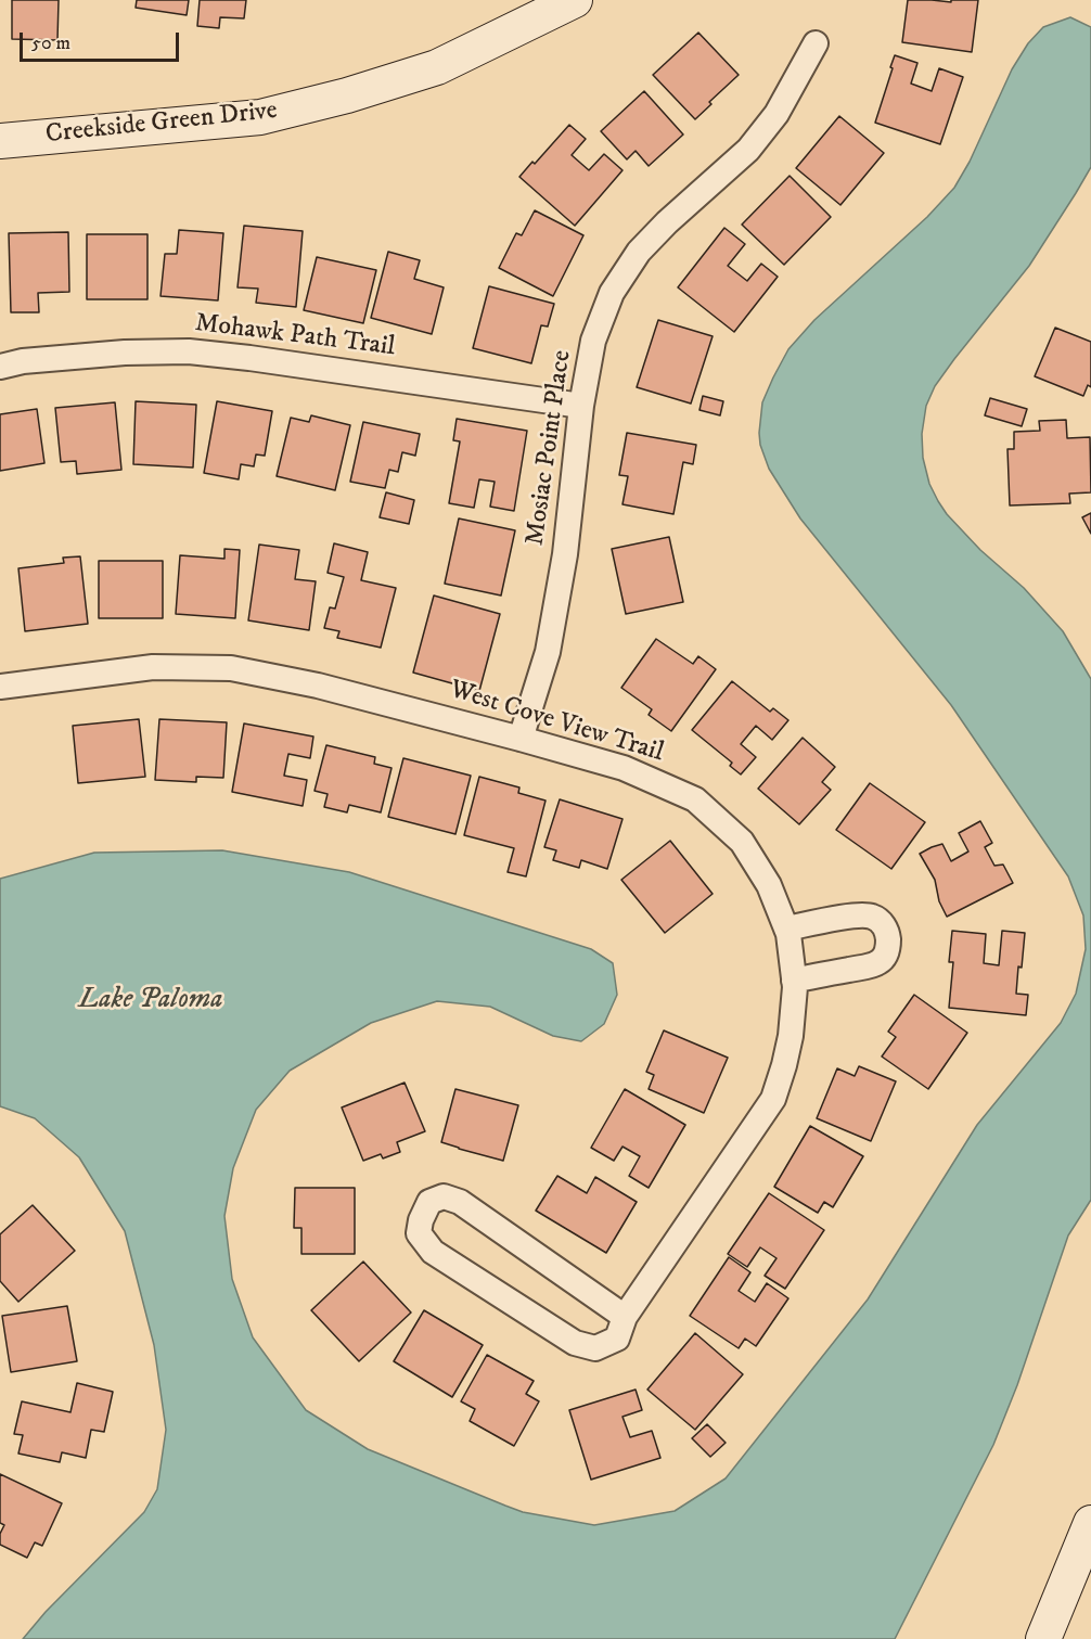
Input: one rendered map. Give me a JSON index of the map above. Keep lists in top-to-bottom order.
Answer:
{
  "streets": {
    "main road": ["Creekside Green Drive"],
    "street": ["Mohawk Path Trail", "Mosiac Point Place", "West Cove View Trail"]
  },
  "crossings": [
    ["Mohawk Path Trail", "Mosiac Point Place"],
    ["Mosiac Point Place", "West Cove View Trail"]
  ],
  "water": ["Lake Paloma"],
  "scale_bar": "50 m"
}
